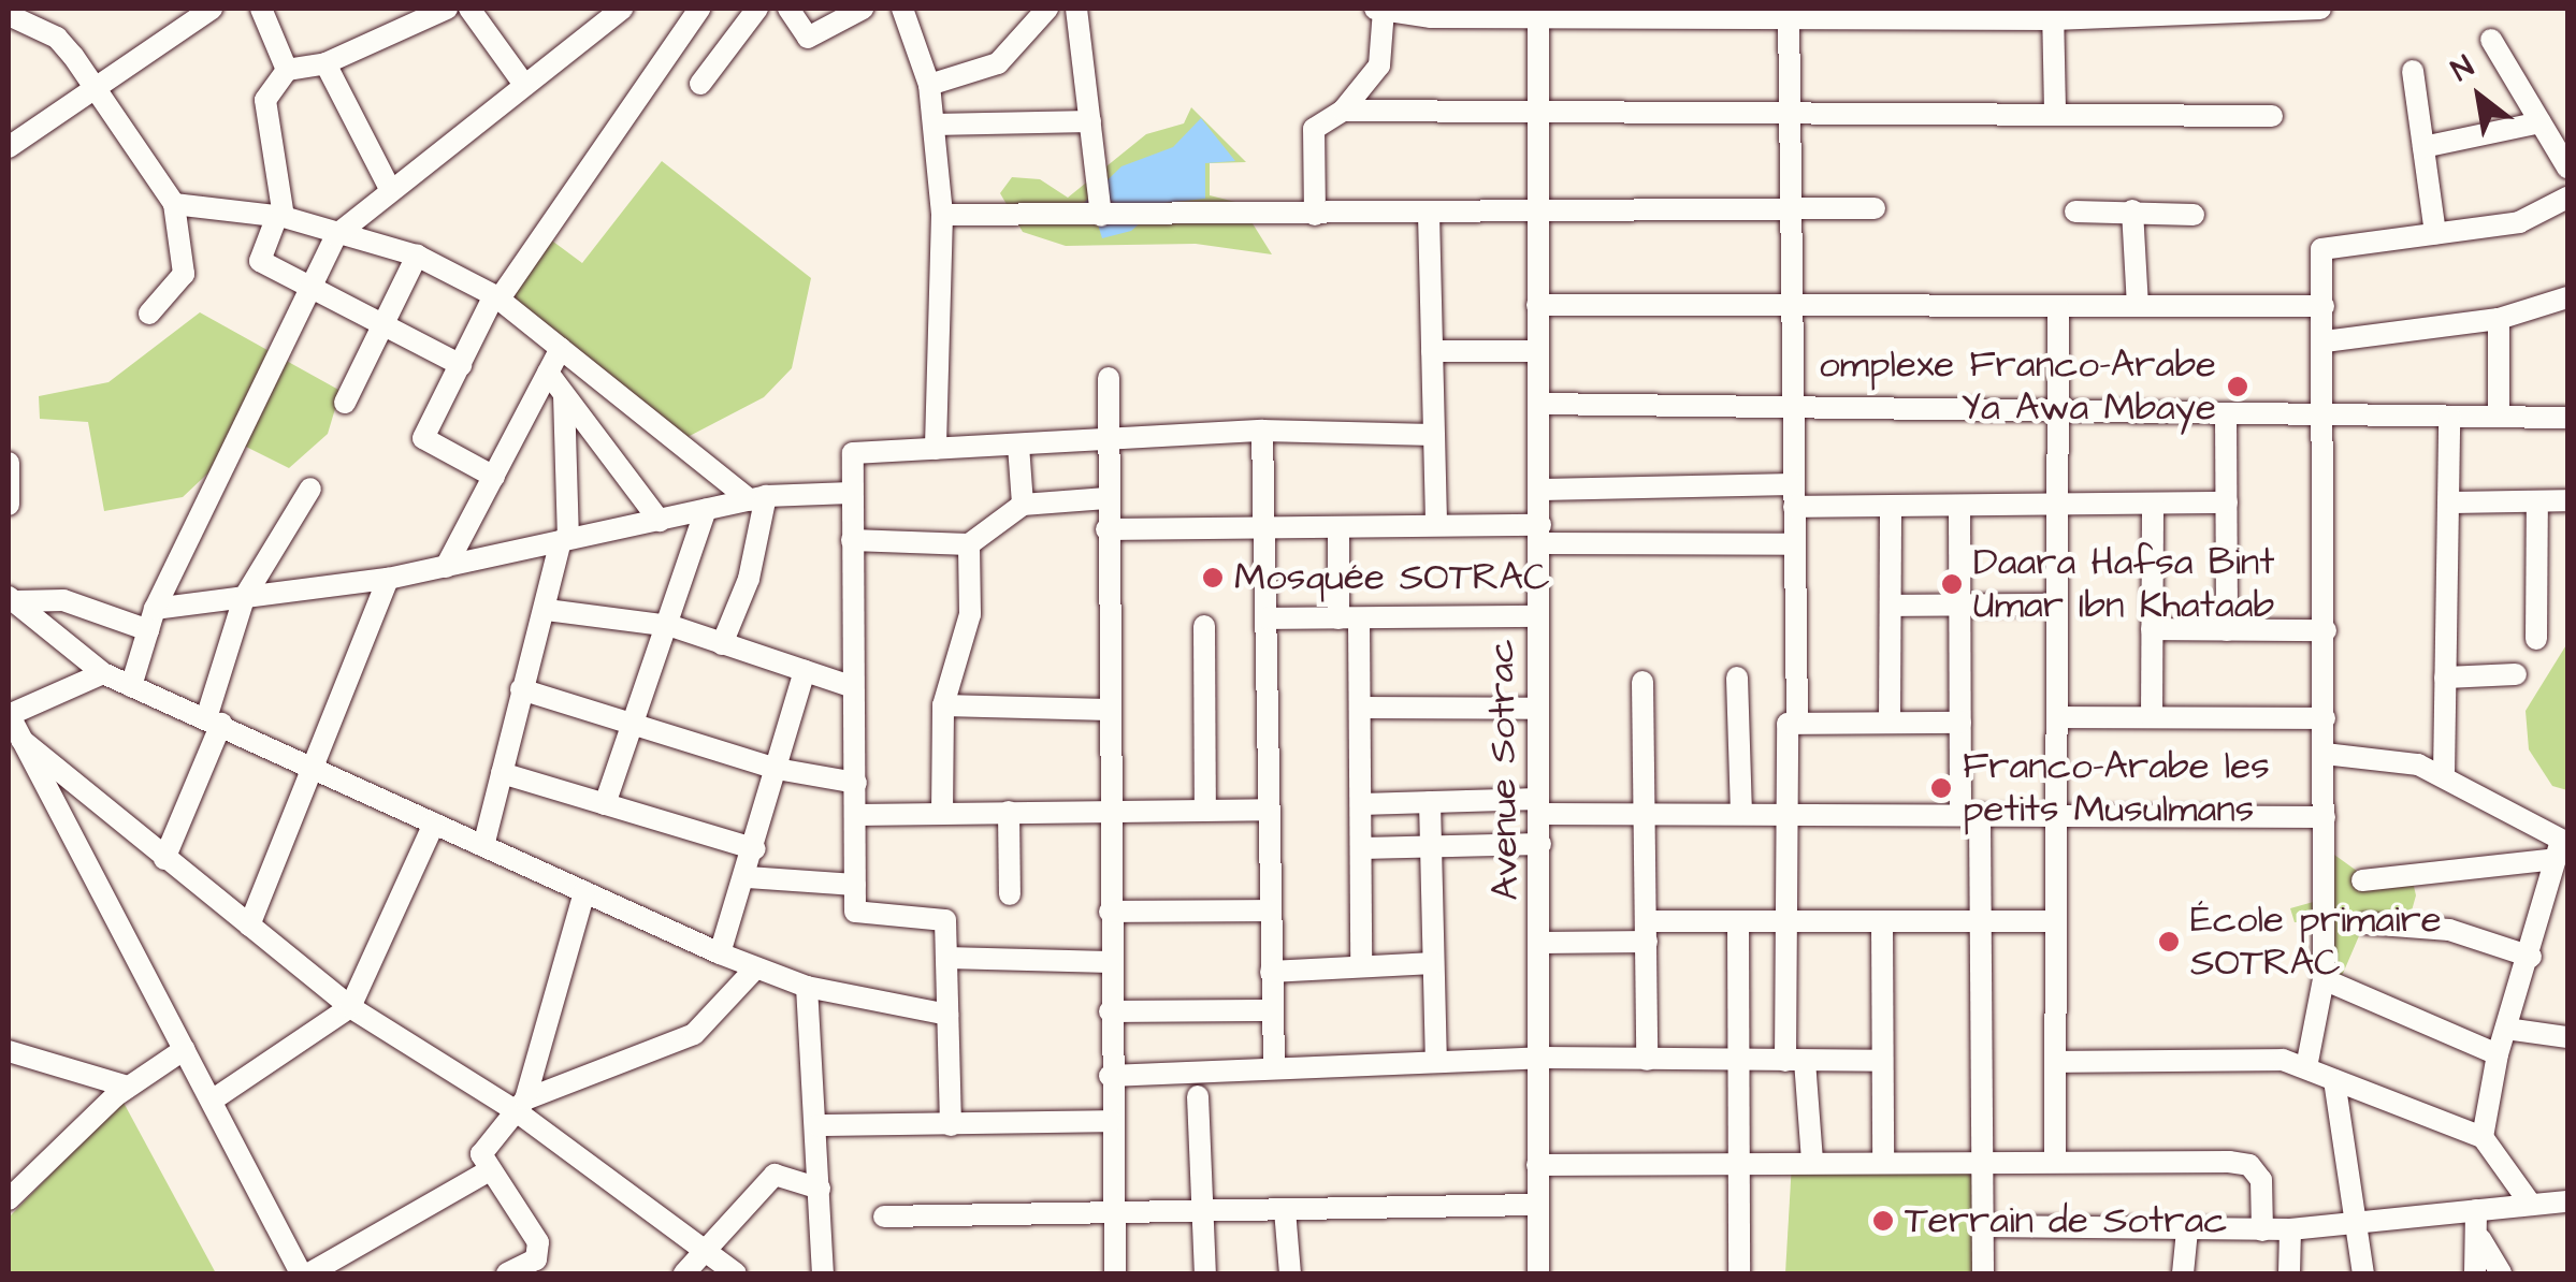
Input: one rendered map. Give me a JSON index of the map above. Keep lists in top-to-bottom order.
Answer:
{
  "streets": {
    "street": ["Avenue Sotrac"]
  },
  "places": [
    "omplexe Franco-Arabe Ya Awa Mbaye",
    "Mosquée SOTRAC",
    "Daara Hafsa Bint Umar Ibn Khataab",
    "Franco-Arabe les petits Musulmans",
    "École primaire SOTRAC",
    "Terrain de Sotrac"
  ],
  "north": "top left"
}
